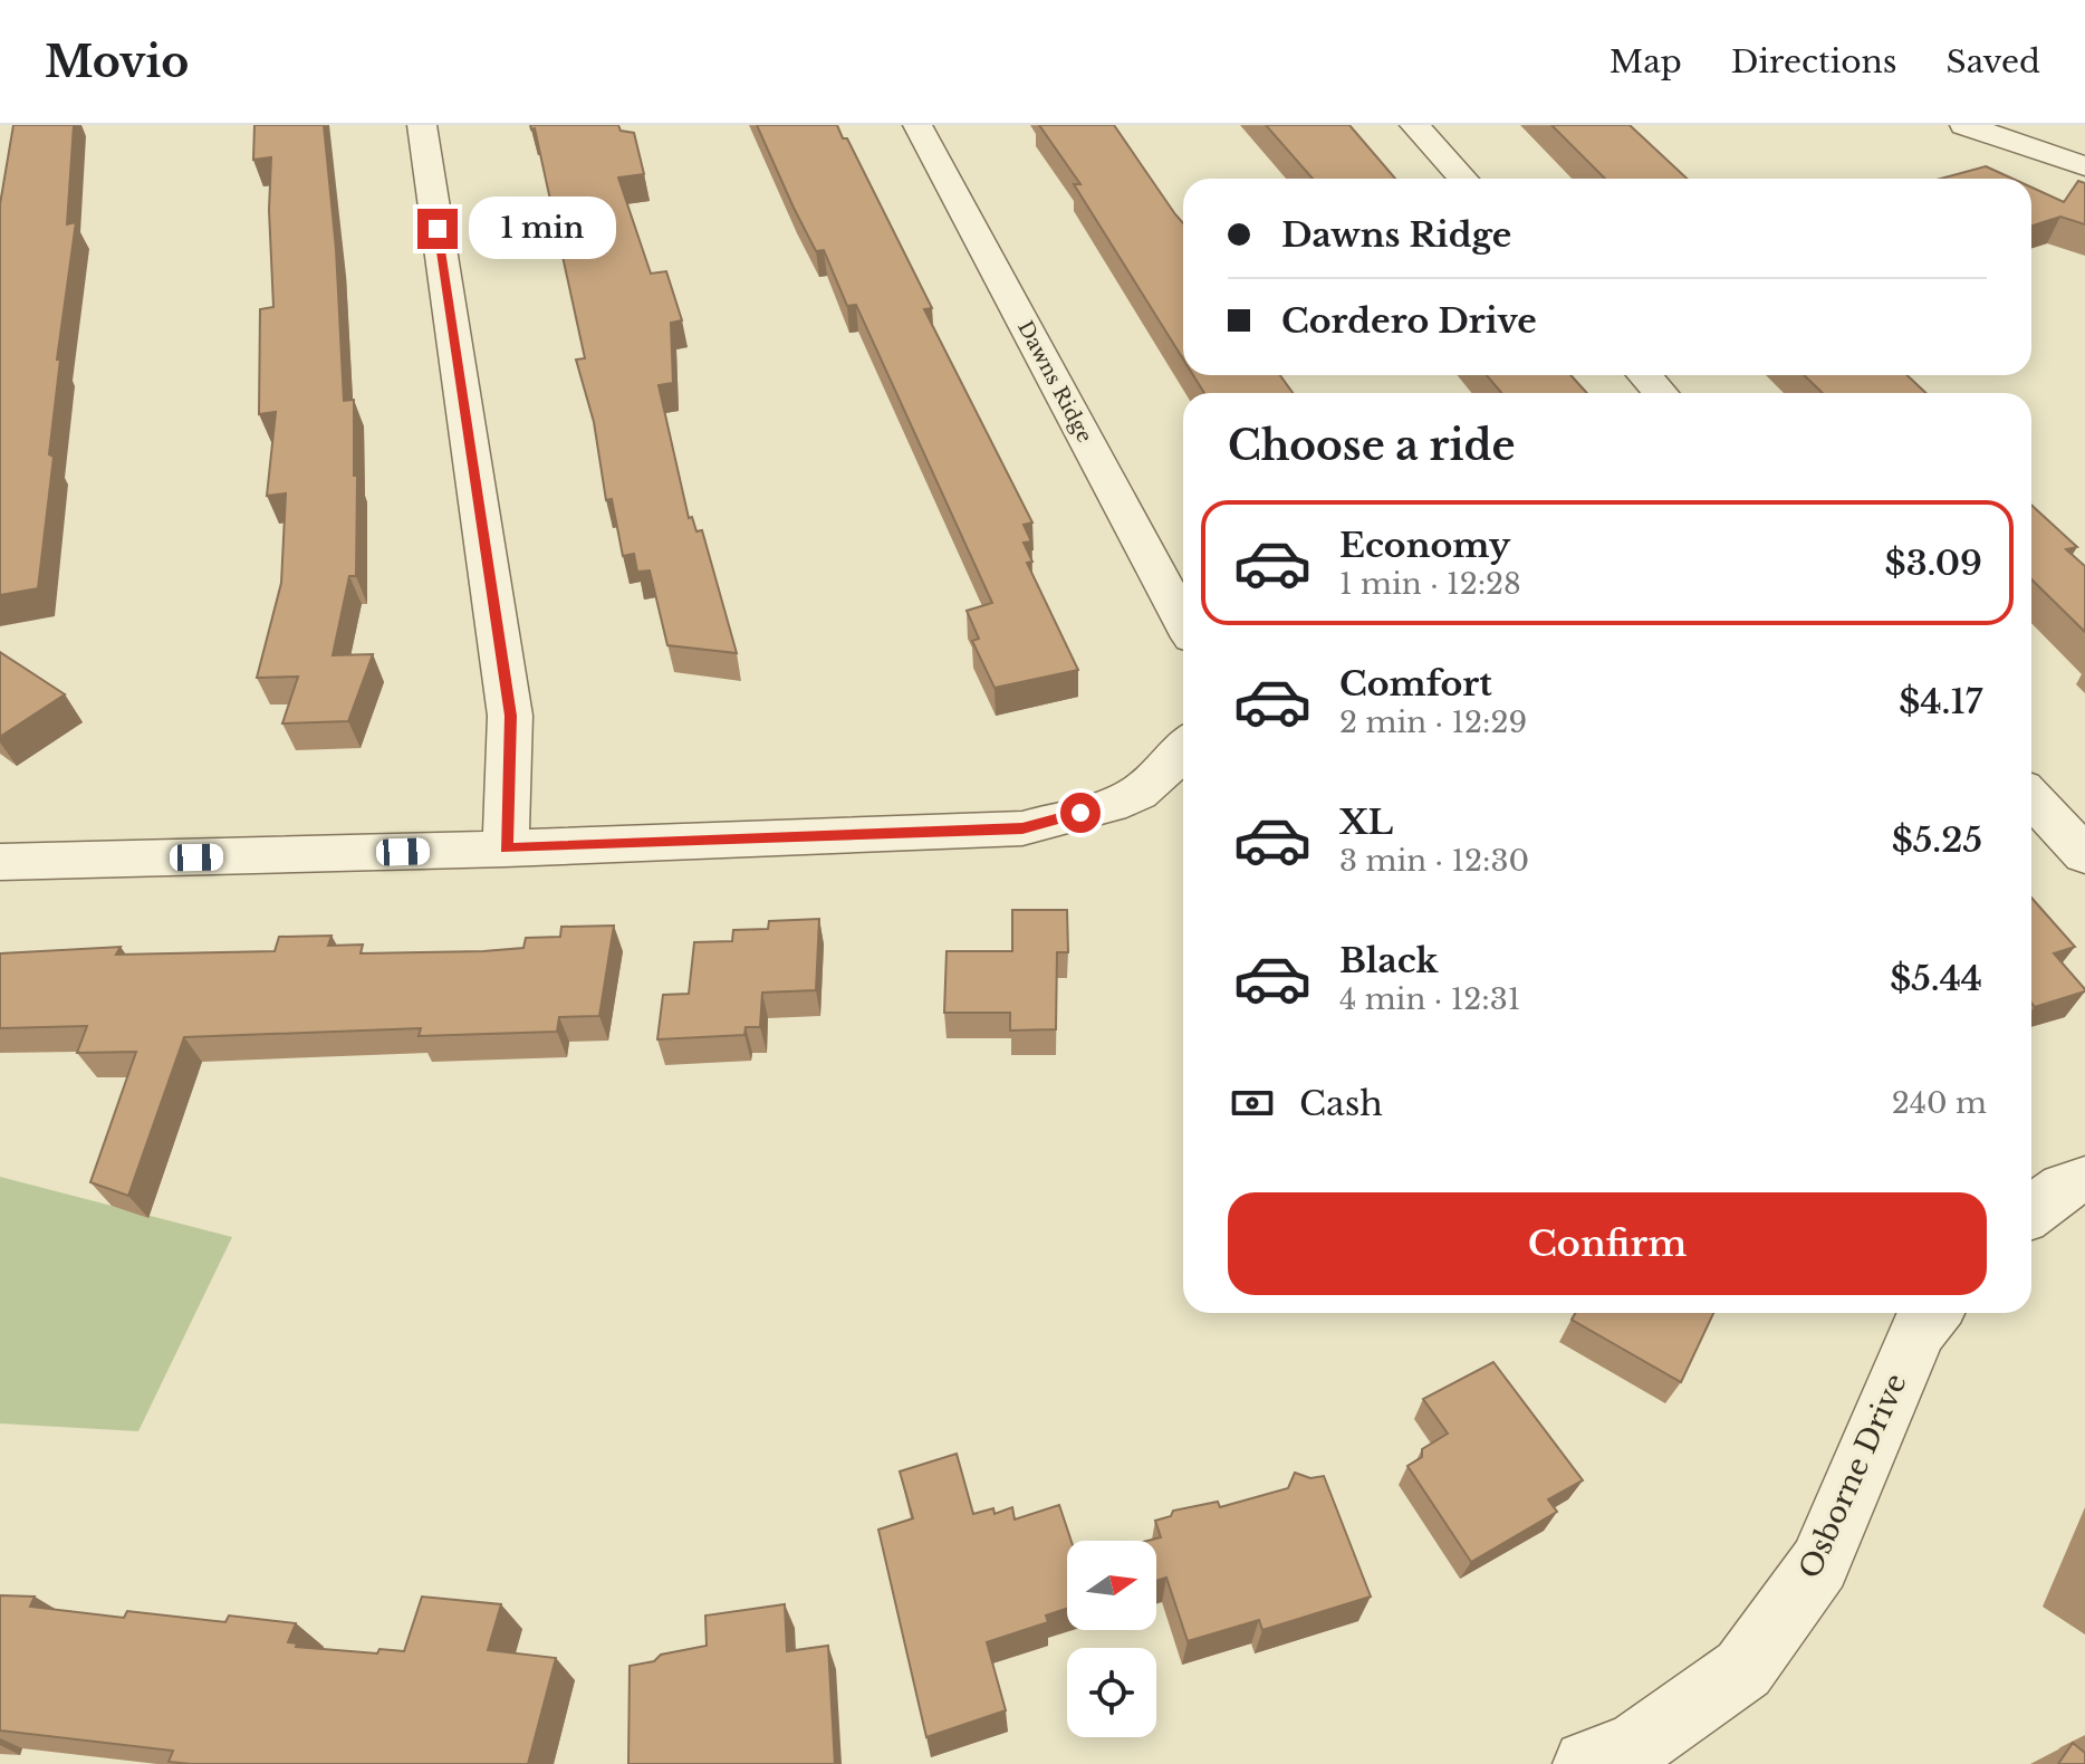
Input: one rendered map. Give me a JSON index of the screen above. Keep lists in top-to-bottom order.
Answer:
{
  "streets": {
    "street": ["Dawns Ridge", "Osborne Drive"]
  },
  "north": "right",
  "page": {
    "header": "Movio",
    "nav": ["Map", "Directions", "Saved"],
    "banner": ["Dawns Ridge", "Cordero Drive"],
    "bubble": "1 min",
    "heading": "Choose a ride",
    "list": [
      {
        "name": "Economy",
        "note": "1 min · 12:28",
        "value": "$3.09"
      },
      {
        "name": "Comfort",
        "note": "2 min · 12:29",
        "value": "$4.17"
      },
      {
        "name": "XL",
        "note": "3 min · 12:30",
        "value": "$5.25"
      },
      {
        "name": "Black",
        "note": "4 min · 12:31",
        "value": "$5.44"
      }
    ],
    "pay": ["Cash", "240 m"],
    "buttons": "Confirm"
  }
}
